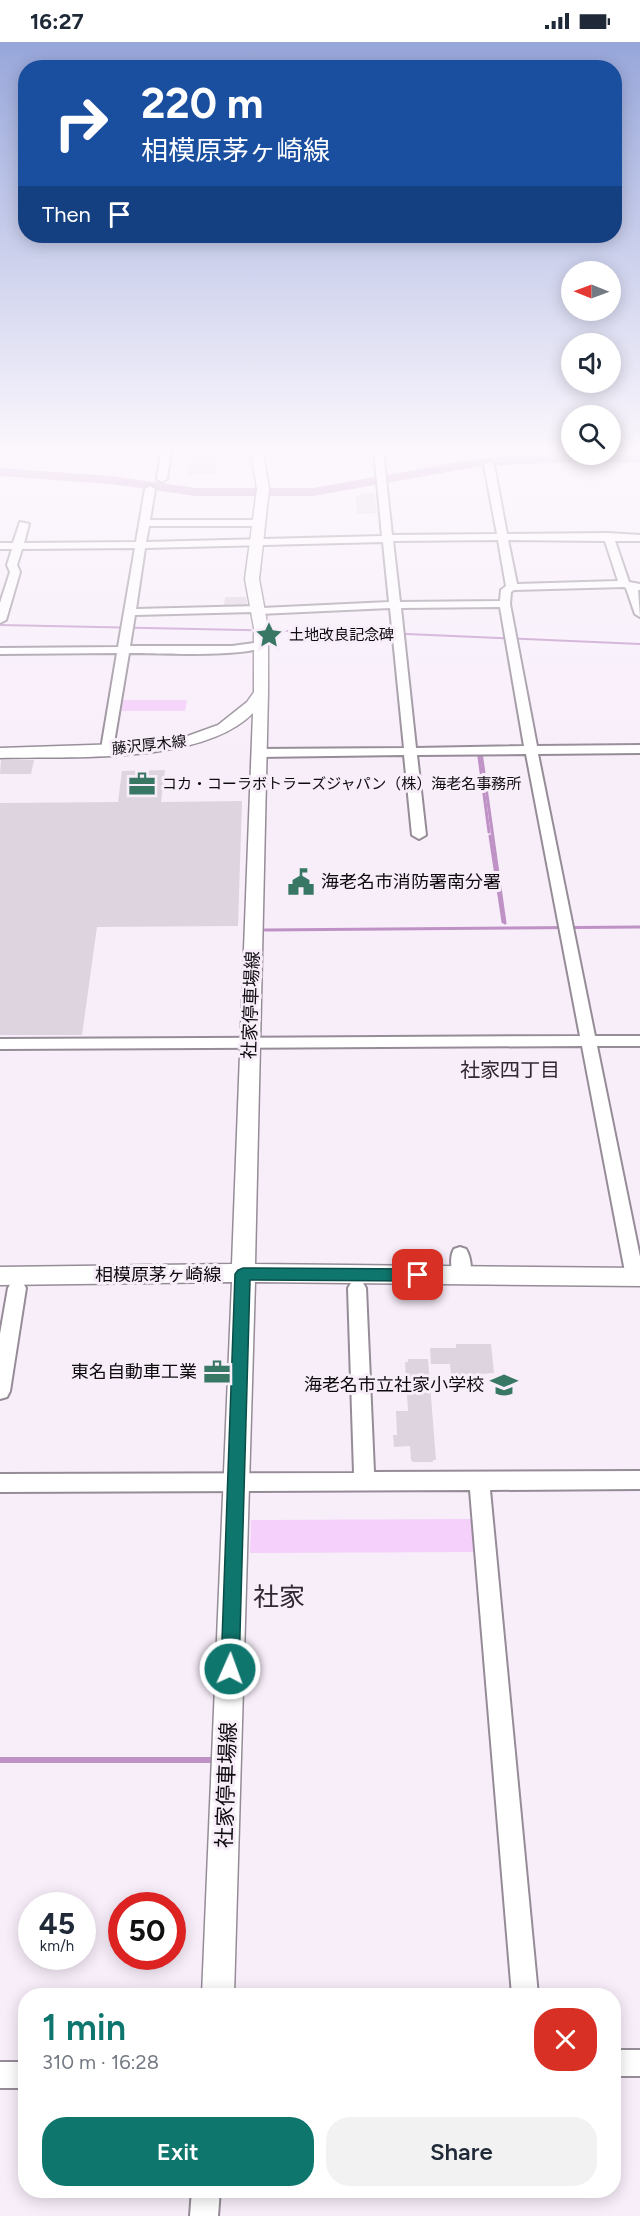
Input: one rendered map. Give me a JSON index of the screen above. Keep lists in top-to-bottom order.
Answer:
{
  "streets": {
    "main road": ["藤沢厚木線", "社家停車場線", "相模原茅ヶ崎線"]
  },
  "crossings": [
    ["藤沢厚木線", "社家停車場線"],
    ["社家停車場線", "相模原茅ヶ崎線"]
  ],
  "districts": ["社家四丁目", "社家"],
  "places": {
    "place": ["土地改良記念碑"],
    "office": ["コカ・コーラボトラーズジャパン（株）海老名事務所", "東名自動車工業"],
    "public building": ["海老名市消防署南分署"],
    "school or university": ["海老名市立社家小学校"]
  },
  "north": "left",
  "page": {
    "status": "16:27",
    "turn": ["220 m", "相模原茅ヶ崎線"],
    "then": "Then",
    "speed": "45 km/h",
    "limit": "50",
    "heading": ["1 min", "310 m · 16:28"],
    "buttons": ["Exit", "Share"]
  }
}
